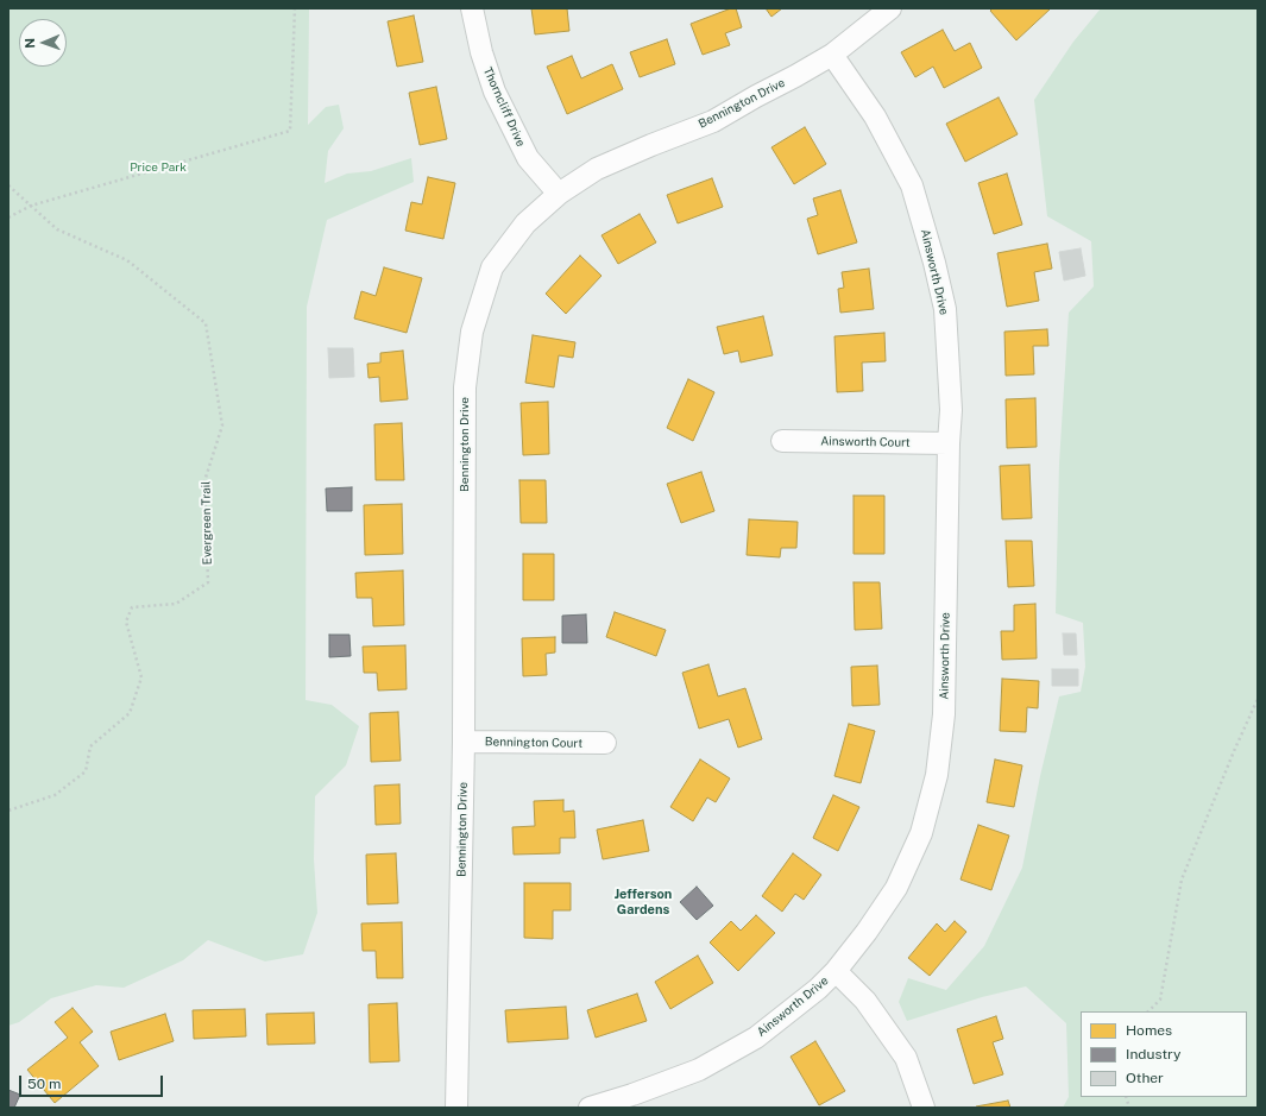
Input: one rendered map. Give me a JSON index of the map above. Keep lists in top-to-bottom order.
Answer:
{
  "streets": {
    "street": [
      "Bennington Drive",
      "Thorncliff Drive",
      "Ainsworth Drive",
      "Ainsworth Court",
      "Bennington Court"
    ],
    "path": ["Evergreen Trail"]
  },
  "crossings": [
    ["Bennington Drive", "Thorncliff Drive"],
    ["Bennington Drive", "Ainsworth Drive"],
    ["Bennington Drive", "Bennington Court"],
    ["Ainsworth Drive", "Ainsworth Court"]
  ],
  "districts": ["Jefferson Gardens"],
  "parks": ["Price Park"],
  "legend": ["Homes", "Industry", "Other"],
  "scale_bar": "50 m",
  "north": "left"
}
